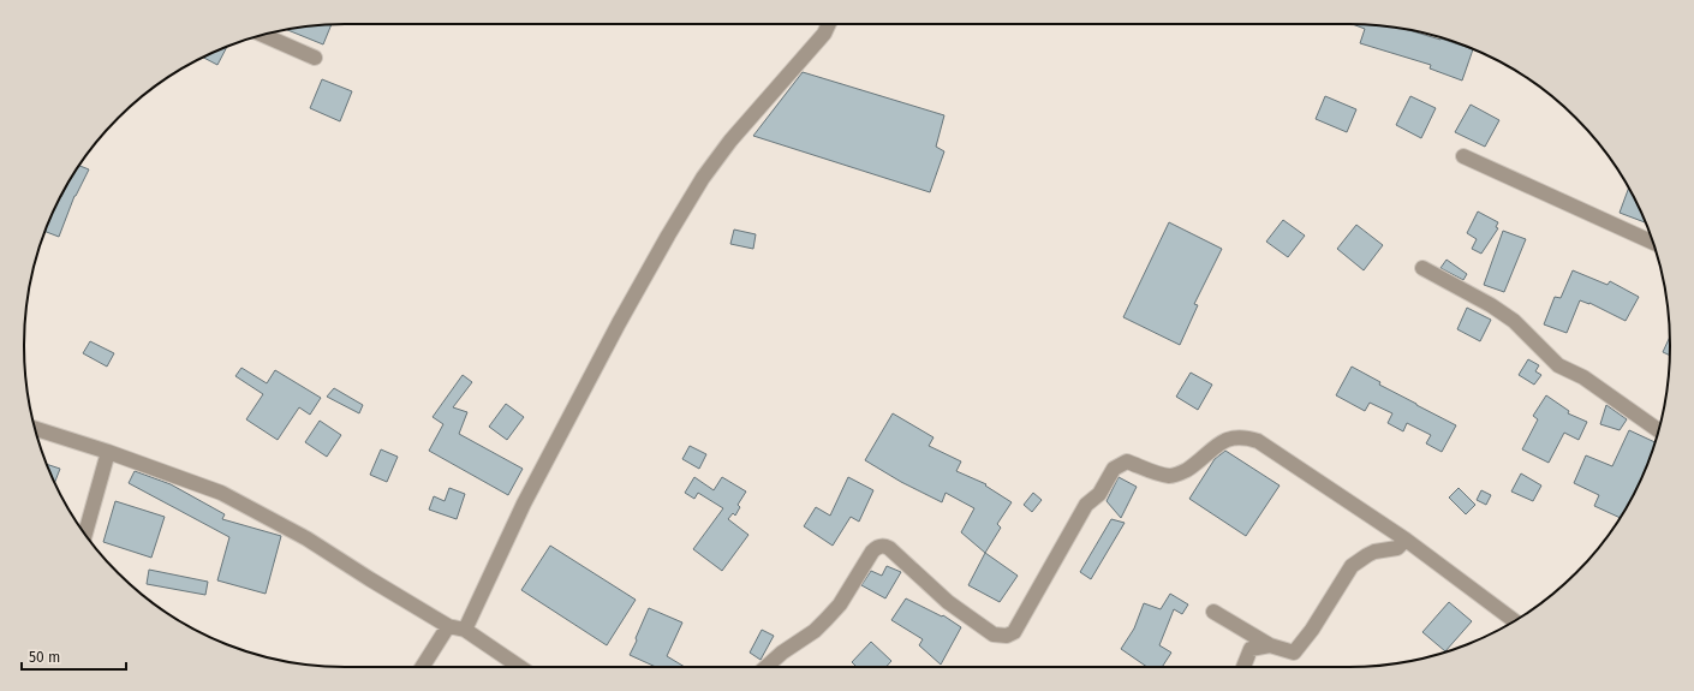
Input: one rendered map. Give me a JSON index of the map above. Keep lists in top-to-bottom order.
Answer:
{
  "scale_bar": "50 m"
}
